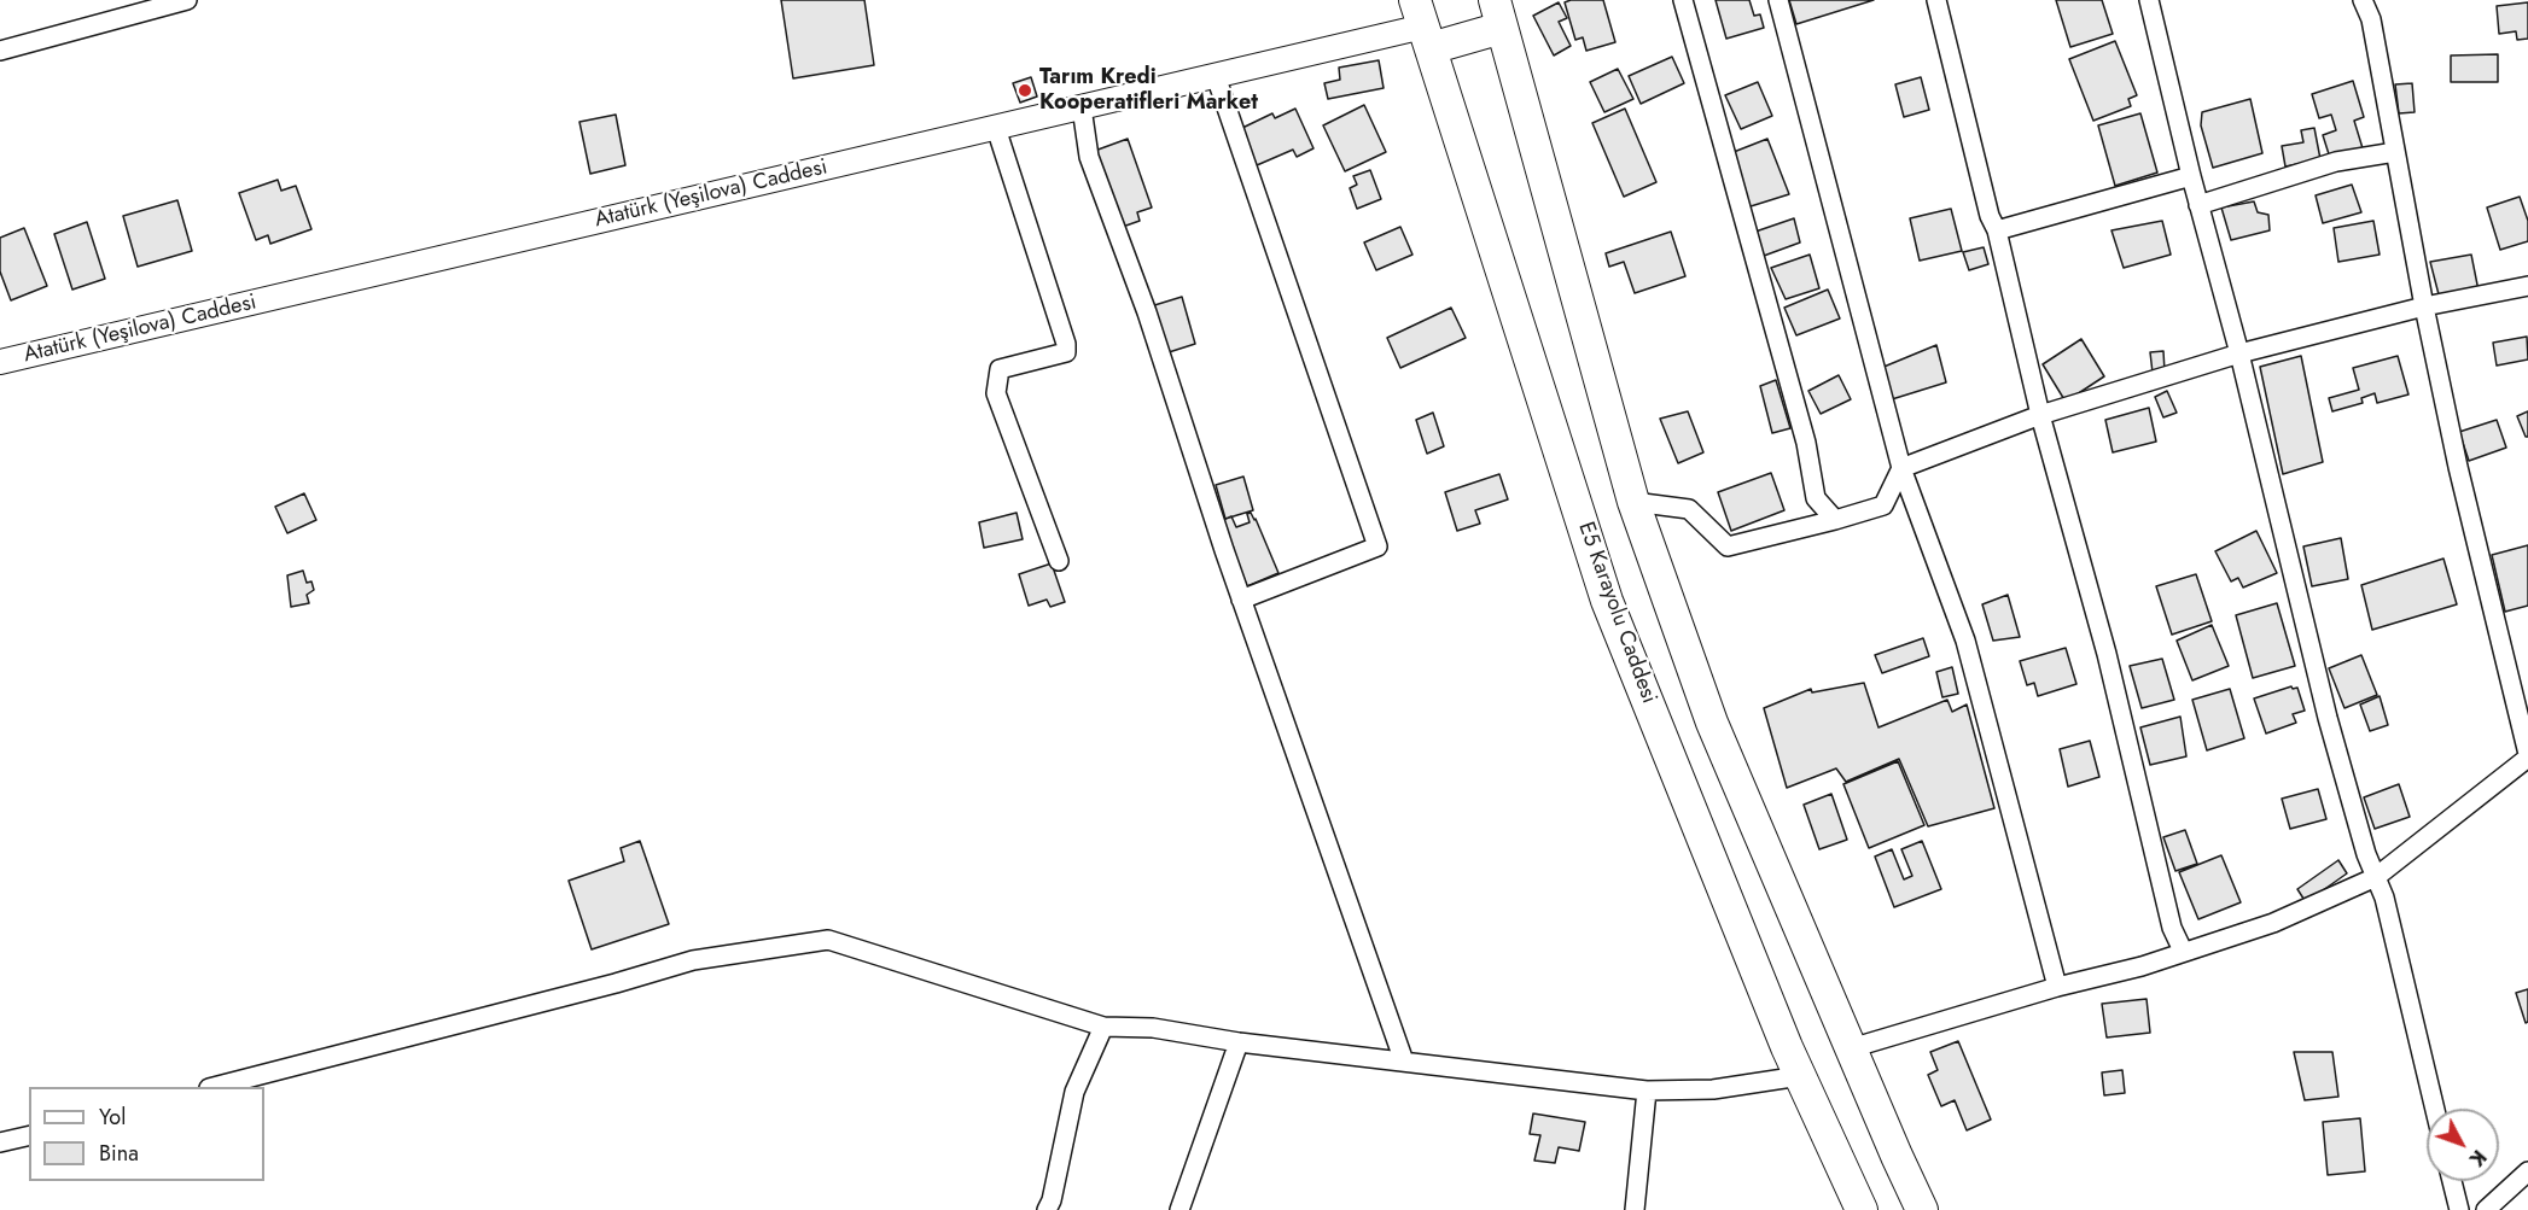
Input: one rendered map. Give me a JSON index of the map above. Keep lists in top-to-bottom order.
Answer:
{
  "streets": {
    "highway": ["E5 Karayolu Caddesi"],
    "street": ["Atatürk (Yeşilova) Caddesi"]
  },
  "crossings": [
    ["Atatürk (Yeşilova) Caddesi", "E5 Karayolu Caddesi"]
  ],
  "places": ["Tarım Kredi Kooperatifleri Market"],
  "legend": ["Yol", "Bina"],
  "north": "bottom right"
}
